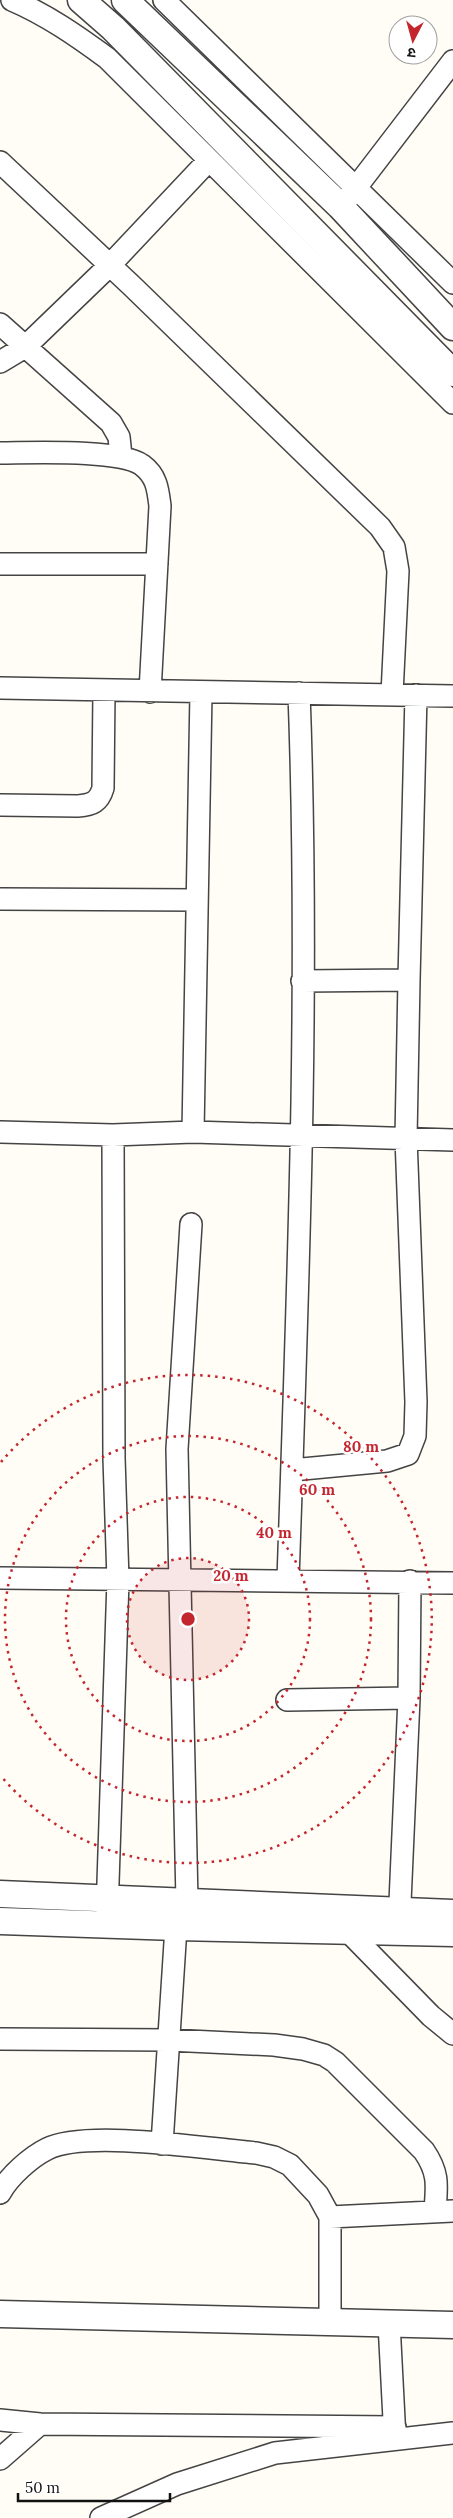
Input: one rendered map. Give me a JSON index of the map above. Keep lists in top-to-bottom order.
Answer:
{
  "scale_bar": "50 m",
  "north": "bottom",
  "rings": [
    "80 m",
    "60 m",
    "40 m",
    "20 m"
  ]
}
